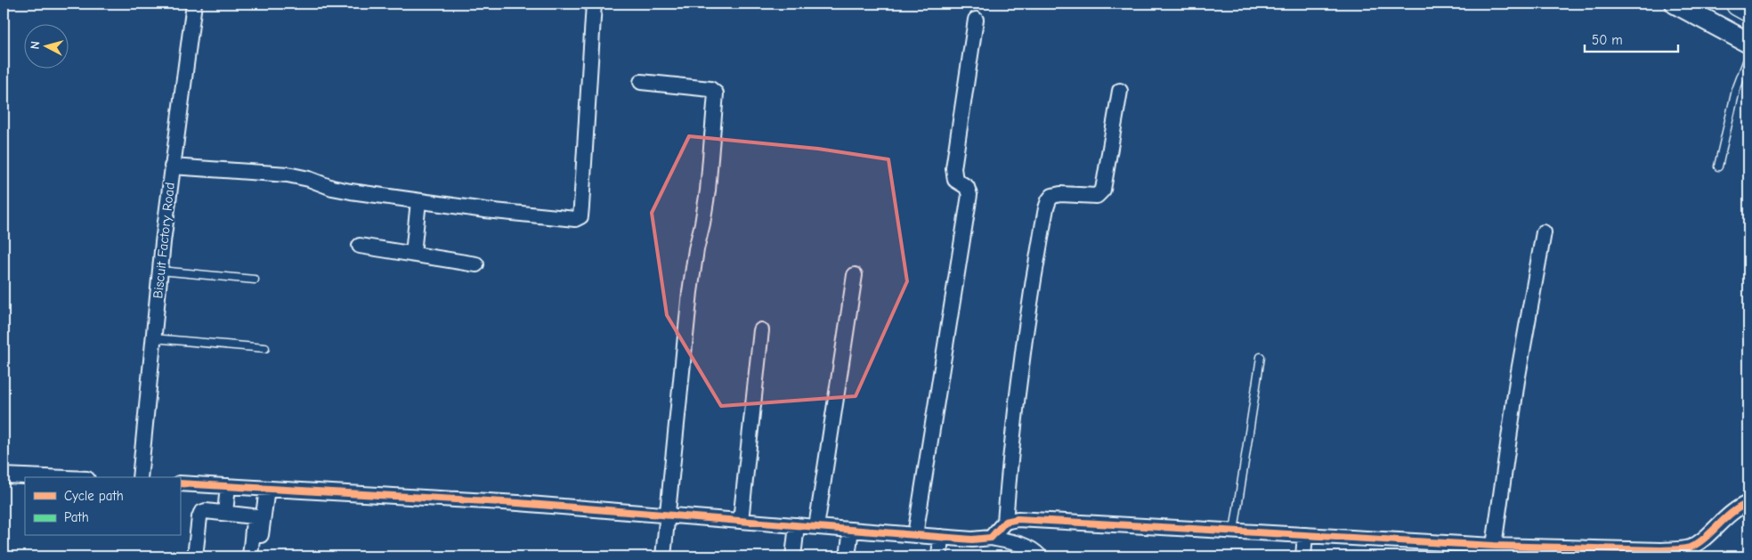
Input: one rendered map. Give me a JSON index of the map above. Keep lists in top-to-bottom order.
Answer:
{
  "streets": {
    "street": ["Biscuit Factory Road"]
  },
  "legend": ["Cycle path", "Path"],
  "scale_bar": "50 m",
  "north": "left"
}
